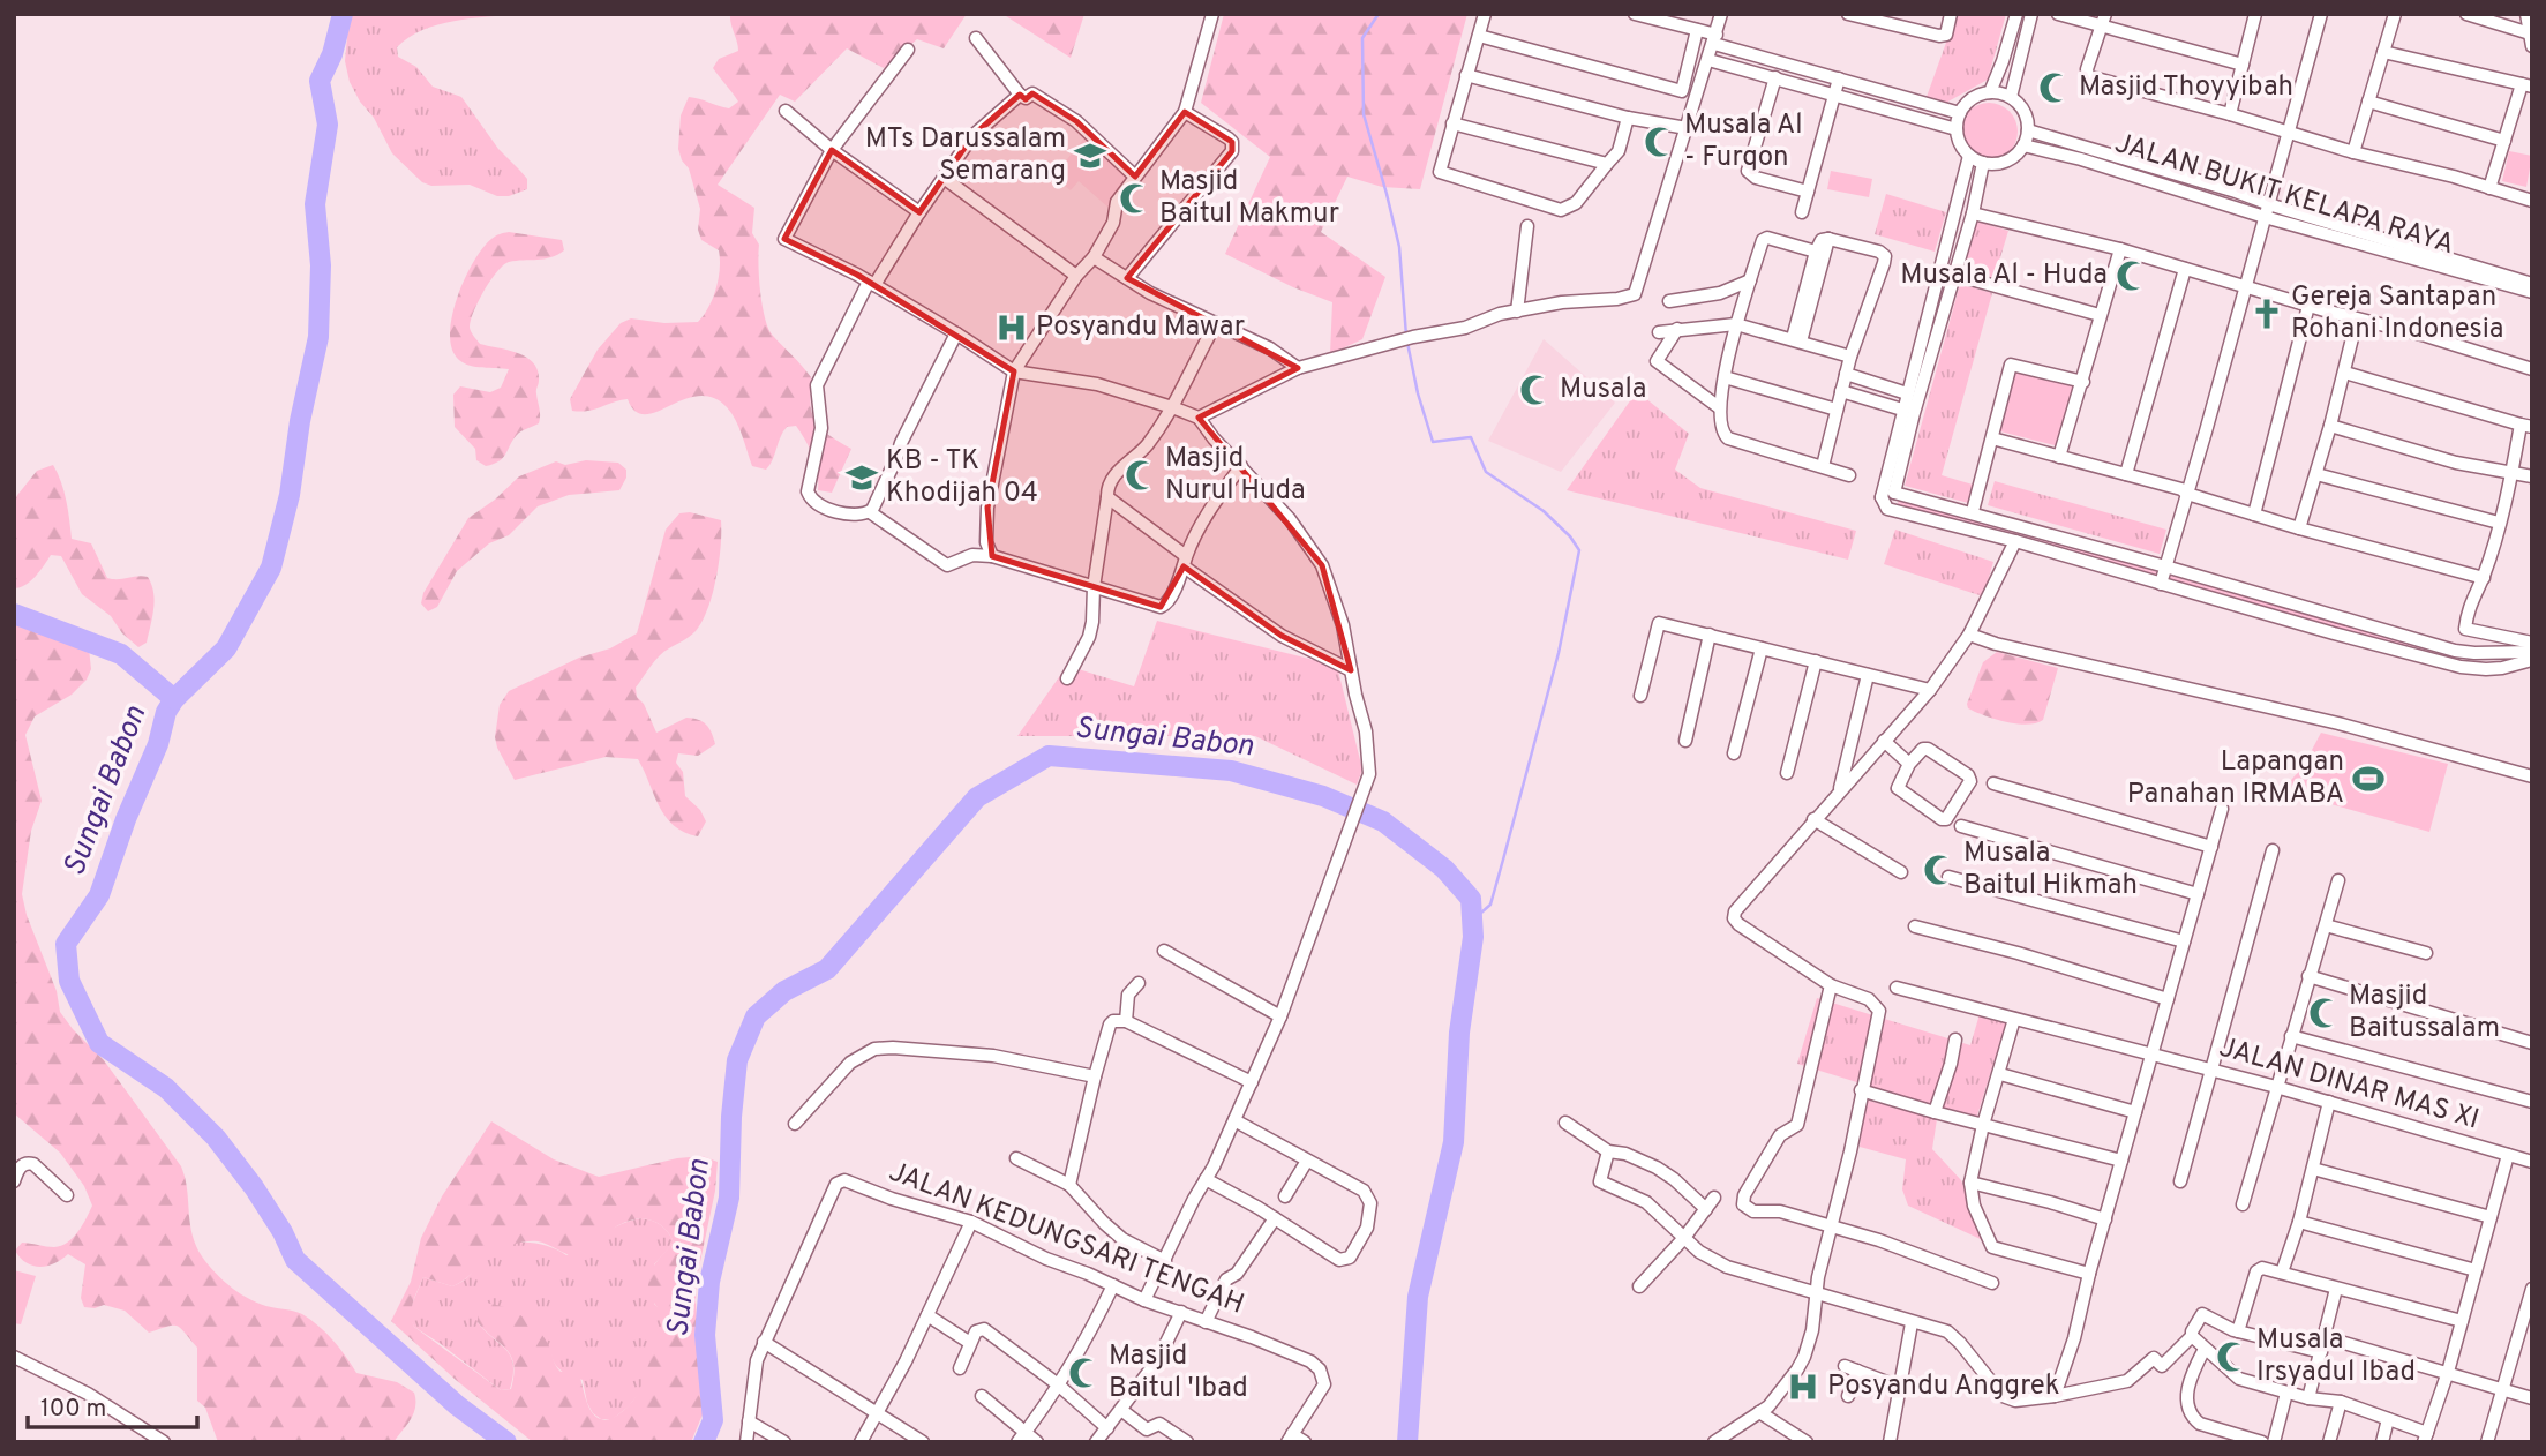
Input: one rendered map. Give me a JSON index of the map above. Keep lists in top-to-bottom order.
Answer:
{
  "streets": {
    "street": ["JALAN BUKIT KELAPA RAYA", "JALAN DINAR MAS XI", "JALAN KEDUNGSARI TENGAH"]
  },
  "water": ["Sungai Babon"],
  "places": {
    "mosque": [
      "Masjid Thoyyibah",
      "Musala Al - Furqon",
      "Masjid Baitul Makmur",
      "Musala Al - Huda",
      "Musala",
      "Masjid Nurul Huda",
      "Musala Baitul Hikmah",
      "Masjid Baitussalam",
      "Musala Irsyadul Ibad",
      "Masjid Baitul 'Ibad"
    ],
    "school or university": ["MTs Darussalam Semarang", "KB - TK Khodijah 04"],
    "church": ["Gereja Santapan Rohani Indonesia"],
    "hospital": ["Posyandu Mawar", "Posyandu Anggrek"],
    "sports": ["Lapangan Panahan IRMABA"]
  },
  "scale_bar": "100 m"
}
